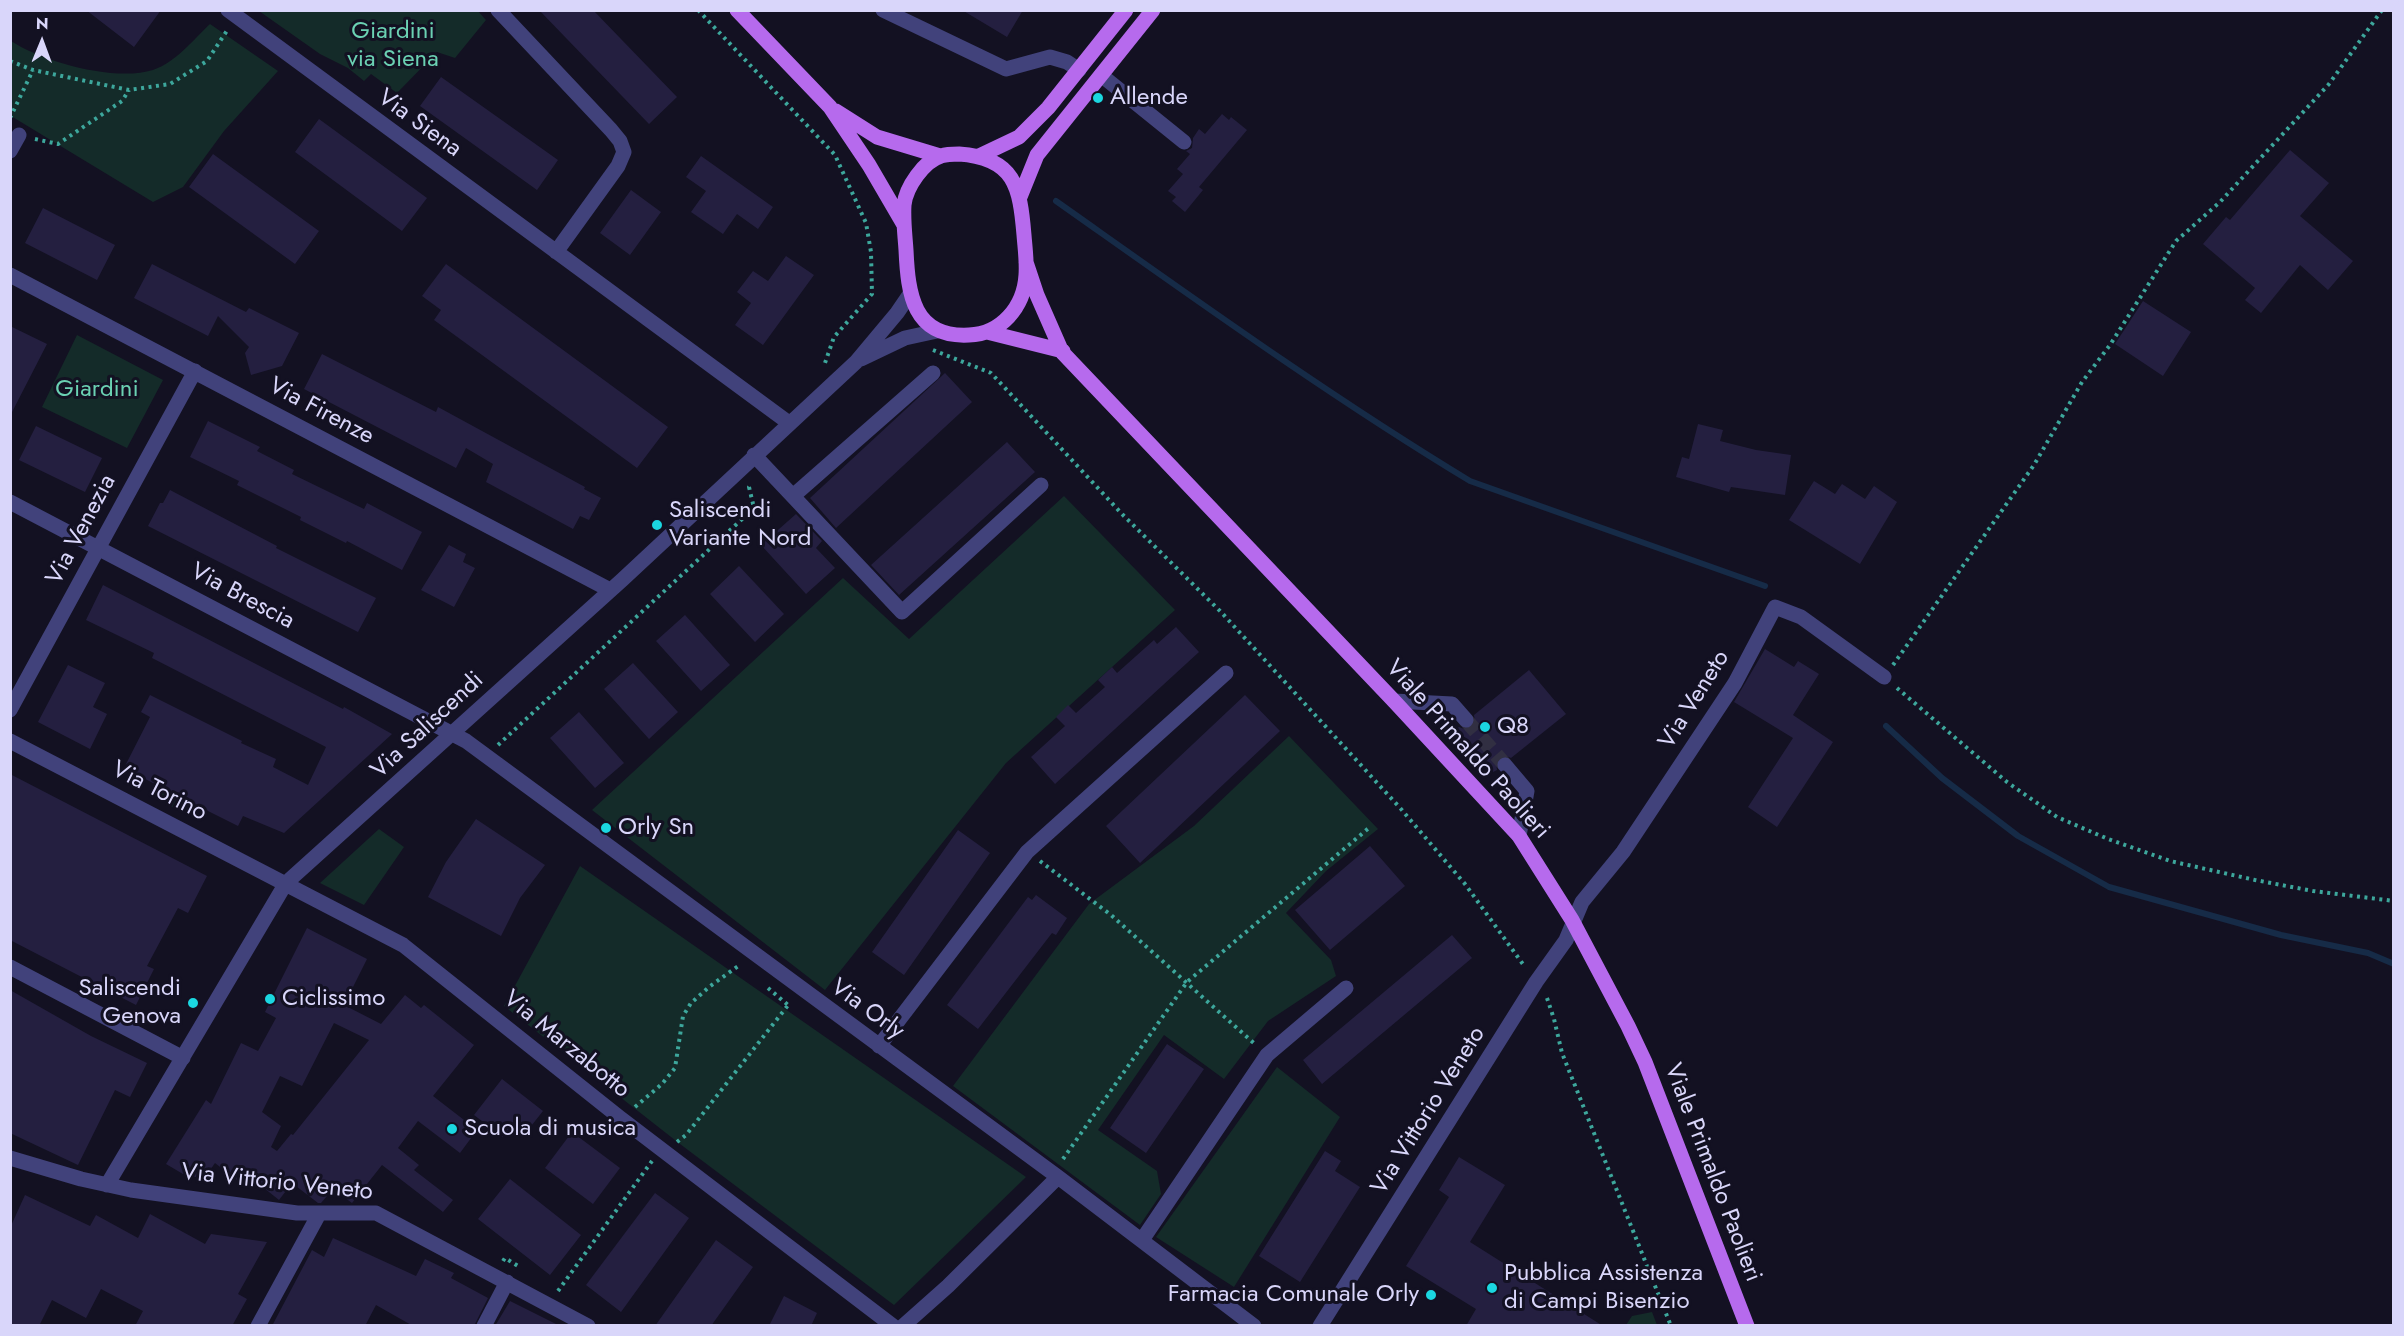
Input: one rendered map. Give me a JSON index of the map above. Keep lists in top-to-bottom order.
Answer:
{
  "streets": {
    "main road": ["Viale Primaldo Paolieri"],
    "street": [
      "Via Siena",
      "Via Firenze",
      "Via Venezia",
      "Via Brescia",
      "Via Veneto",
      "Via Saliscendi",
      "Via Torino",
      "Via Orly",
      "Via Marzabotto",
      "Via Vittorio Veneto"
    ]
  },
  "crossings": [
    ["Via Siena", "Via Saliscendi"],
    ["Via Firenze", "Via Venezia"],
    ["Via Firenze", "Via Saliscendi"],
    ["Via Venezia", "Via Brescia"],
    ["Via Brescia", "Via Saliscendi"],
    ["Via Brescia", "Via Orly"],
    ["Via Veneto", "Viale Primaldo Paolieri"],
    ["Via Veneto", "Via Vittorio Veneto"],
    ["Via Saliscendi", "Viale Primaldo Paolieri"],
    ["Via Saliscendi", "Via Torino"],
    ["Via Saliscendi", "Via Orly"],
    ["Via Saliscendi", "Via Marzabotto"],
    ["Via Saliscendi", "Via Vittorio Veneto"],
    ["Viale Primaldo Paolieri", "Via Vittorio Veneto"],
    ["Via Torino", "Via Marzabotto"]
  ],
  "parks": ["Giardini via Siena", "Giardini"],
  "places": [
    "Allende",
    "Saliscendi Variante Nord",
    "Q8",
    "Orly Sn",
    "Ciclissimo",
    "Saliscendi Genova",
    "Scuola di musica",
    "Pubblica Assistenza di Campi Bisenzio",
    "Farmacia Comunale Orly"
  ],
  "north": "top"
}
